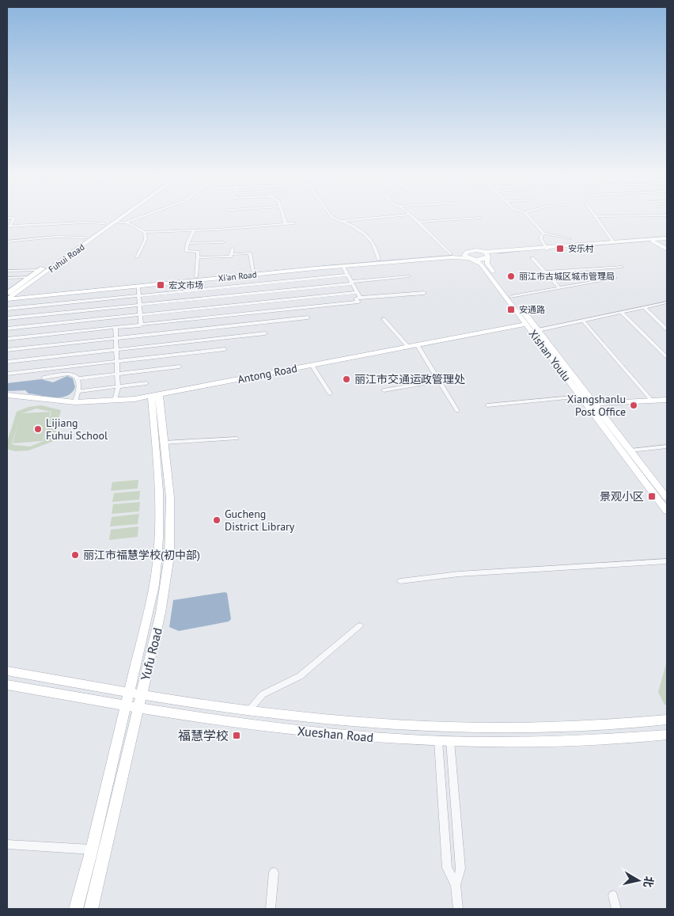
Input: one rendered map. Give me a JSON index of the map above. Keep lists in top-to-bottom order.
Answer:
{
  "streets": {
    "main road": ["Fuhui Road"],
    "street": [
      "Xi'an Road",
      "Xishan Youlu",
      "Antong Road",
      "Yufu Road",
      "Xueshan Road"
    ]
  },
  "crossings": [
    ["Fuhui Road", "Xi'an Road"],
    ["Xi'an Road", "Xishan Youlu"],
    ["Xishan Youlu", "Antong Road"],
    ["Antong Road", "Yufu Road"],
    ["Yufu Road", "Xueshan Road"]
  ],
  "places": {
    "transit": [
      "安乐村",
      "宏文市场",
      "安通路",
      "景观小区",
      "福慧学校"
    ],
    "other": [
      "丽江市古城区城市管理局",
      "丽江市交通运政管理处",
      "Xiangshanlu Post Office",
      "Lijiang Fuhui School",
      "Gucheng District Library",
      "丽江市福慧学校(初中部)"
    ]
  },
  "north": "right"
}
